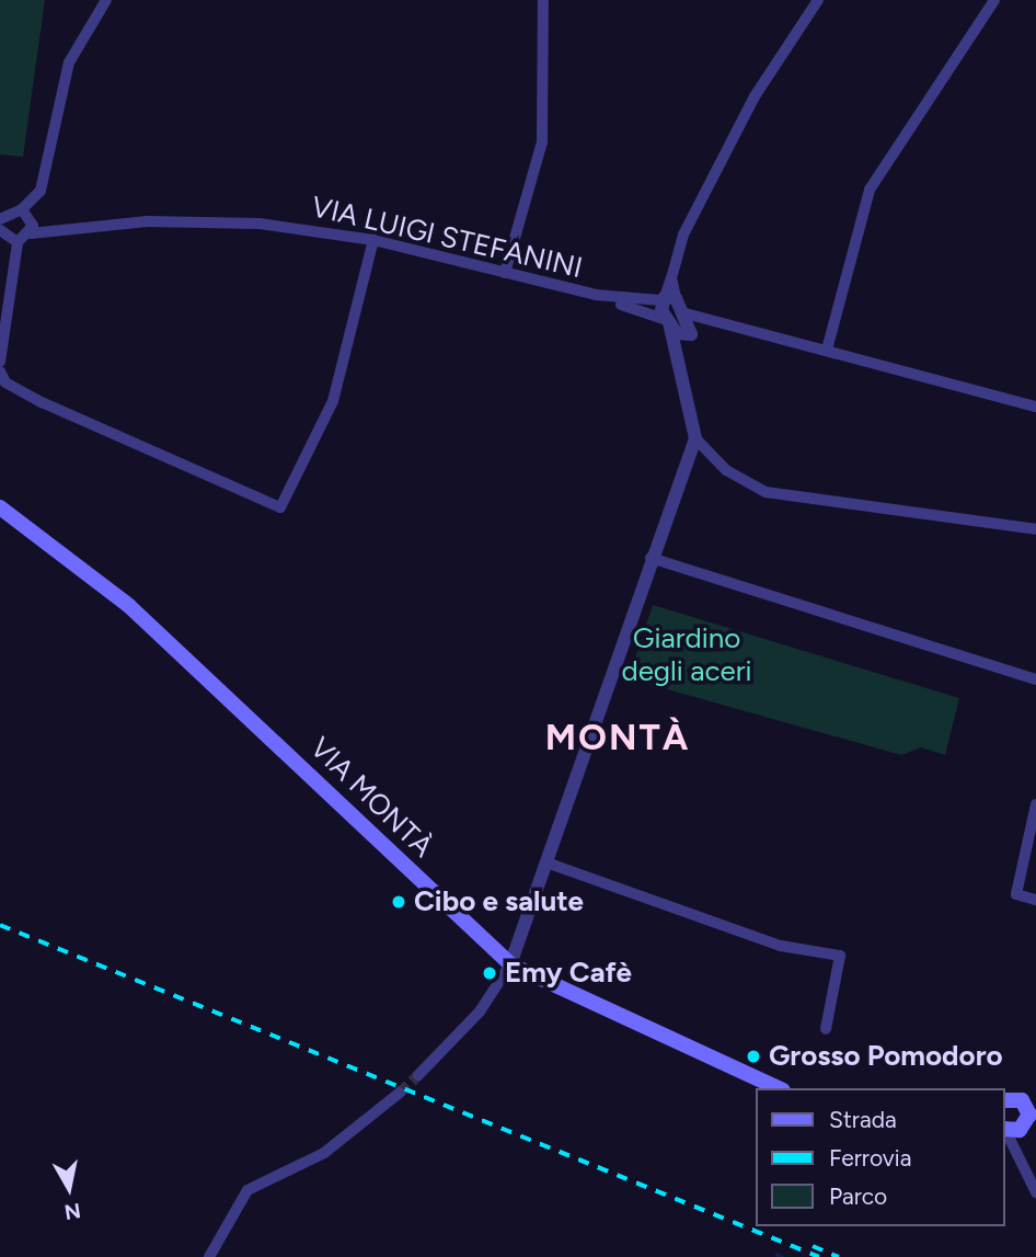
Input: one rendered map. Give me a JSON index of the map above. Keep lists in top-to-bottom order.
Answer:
{
  "streets": {
    "main road": ["VIA MONTÀ"],
    "street": ["VIA LUIGI STEFANINI"]
  },
  "districts": ["MONTÀ"],
  "parks": ["Giardino degli aceri"],
  "places": ["Cibo e salute", "Emy Cafè", "Grosso Pomodoro"],
  "legend": ["Strada", "Ferrovia", "Parco"],
  "north": "bottom"
}
